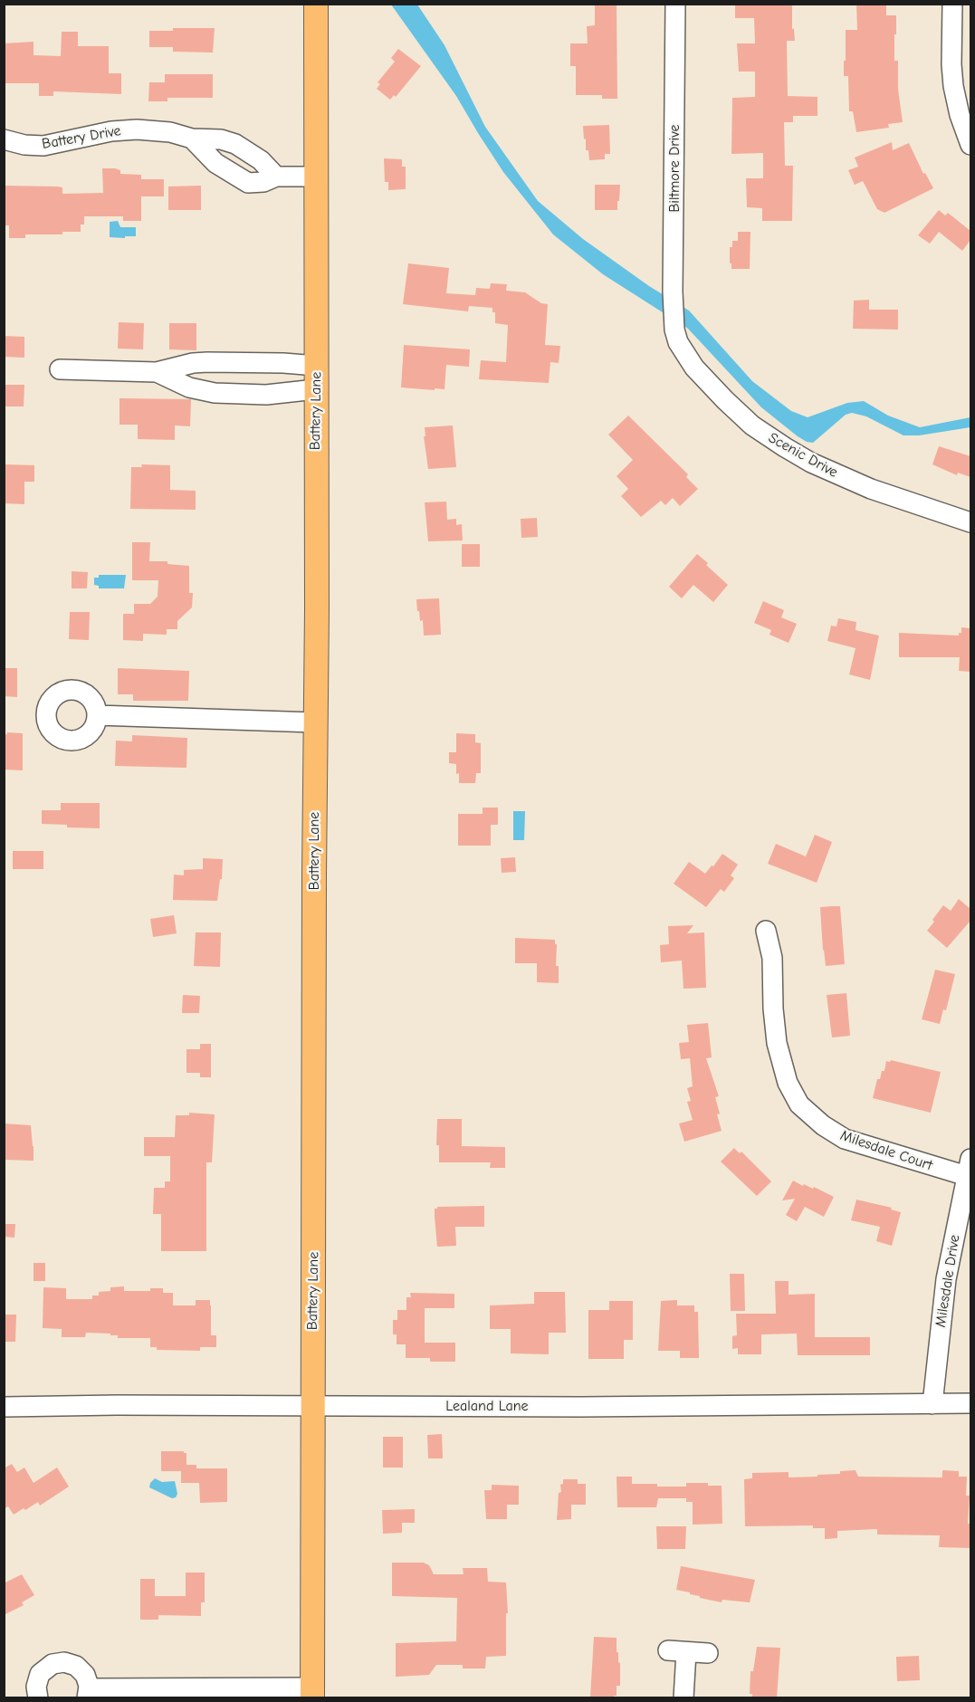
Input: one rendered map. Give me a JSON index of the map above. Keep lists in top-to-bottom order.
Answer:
{
  "streets": {
    "main road": ["Battery Lane"],
    "street": [
      "Battery Drive",
      "Biltmore Drive",
      "Scenic Drive",
      "Milesdale Court",
      "Milesdale Drive",
      "Lealand Lane"
    ]
  },
  "crossings": [
    ["Biltmore Drive", "Scenic Drive"],
    ["Battery Lane", "Lealand Lane"],
    ["Milesdale Court", "Milesdale Drive"],
    ["Milesdale Drive", "Lealand Lane"]
  ]
}
